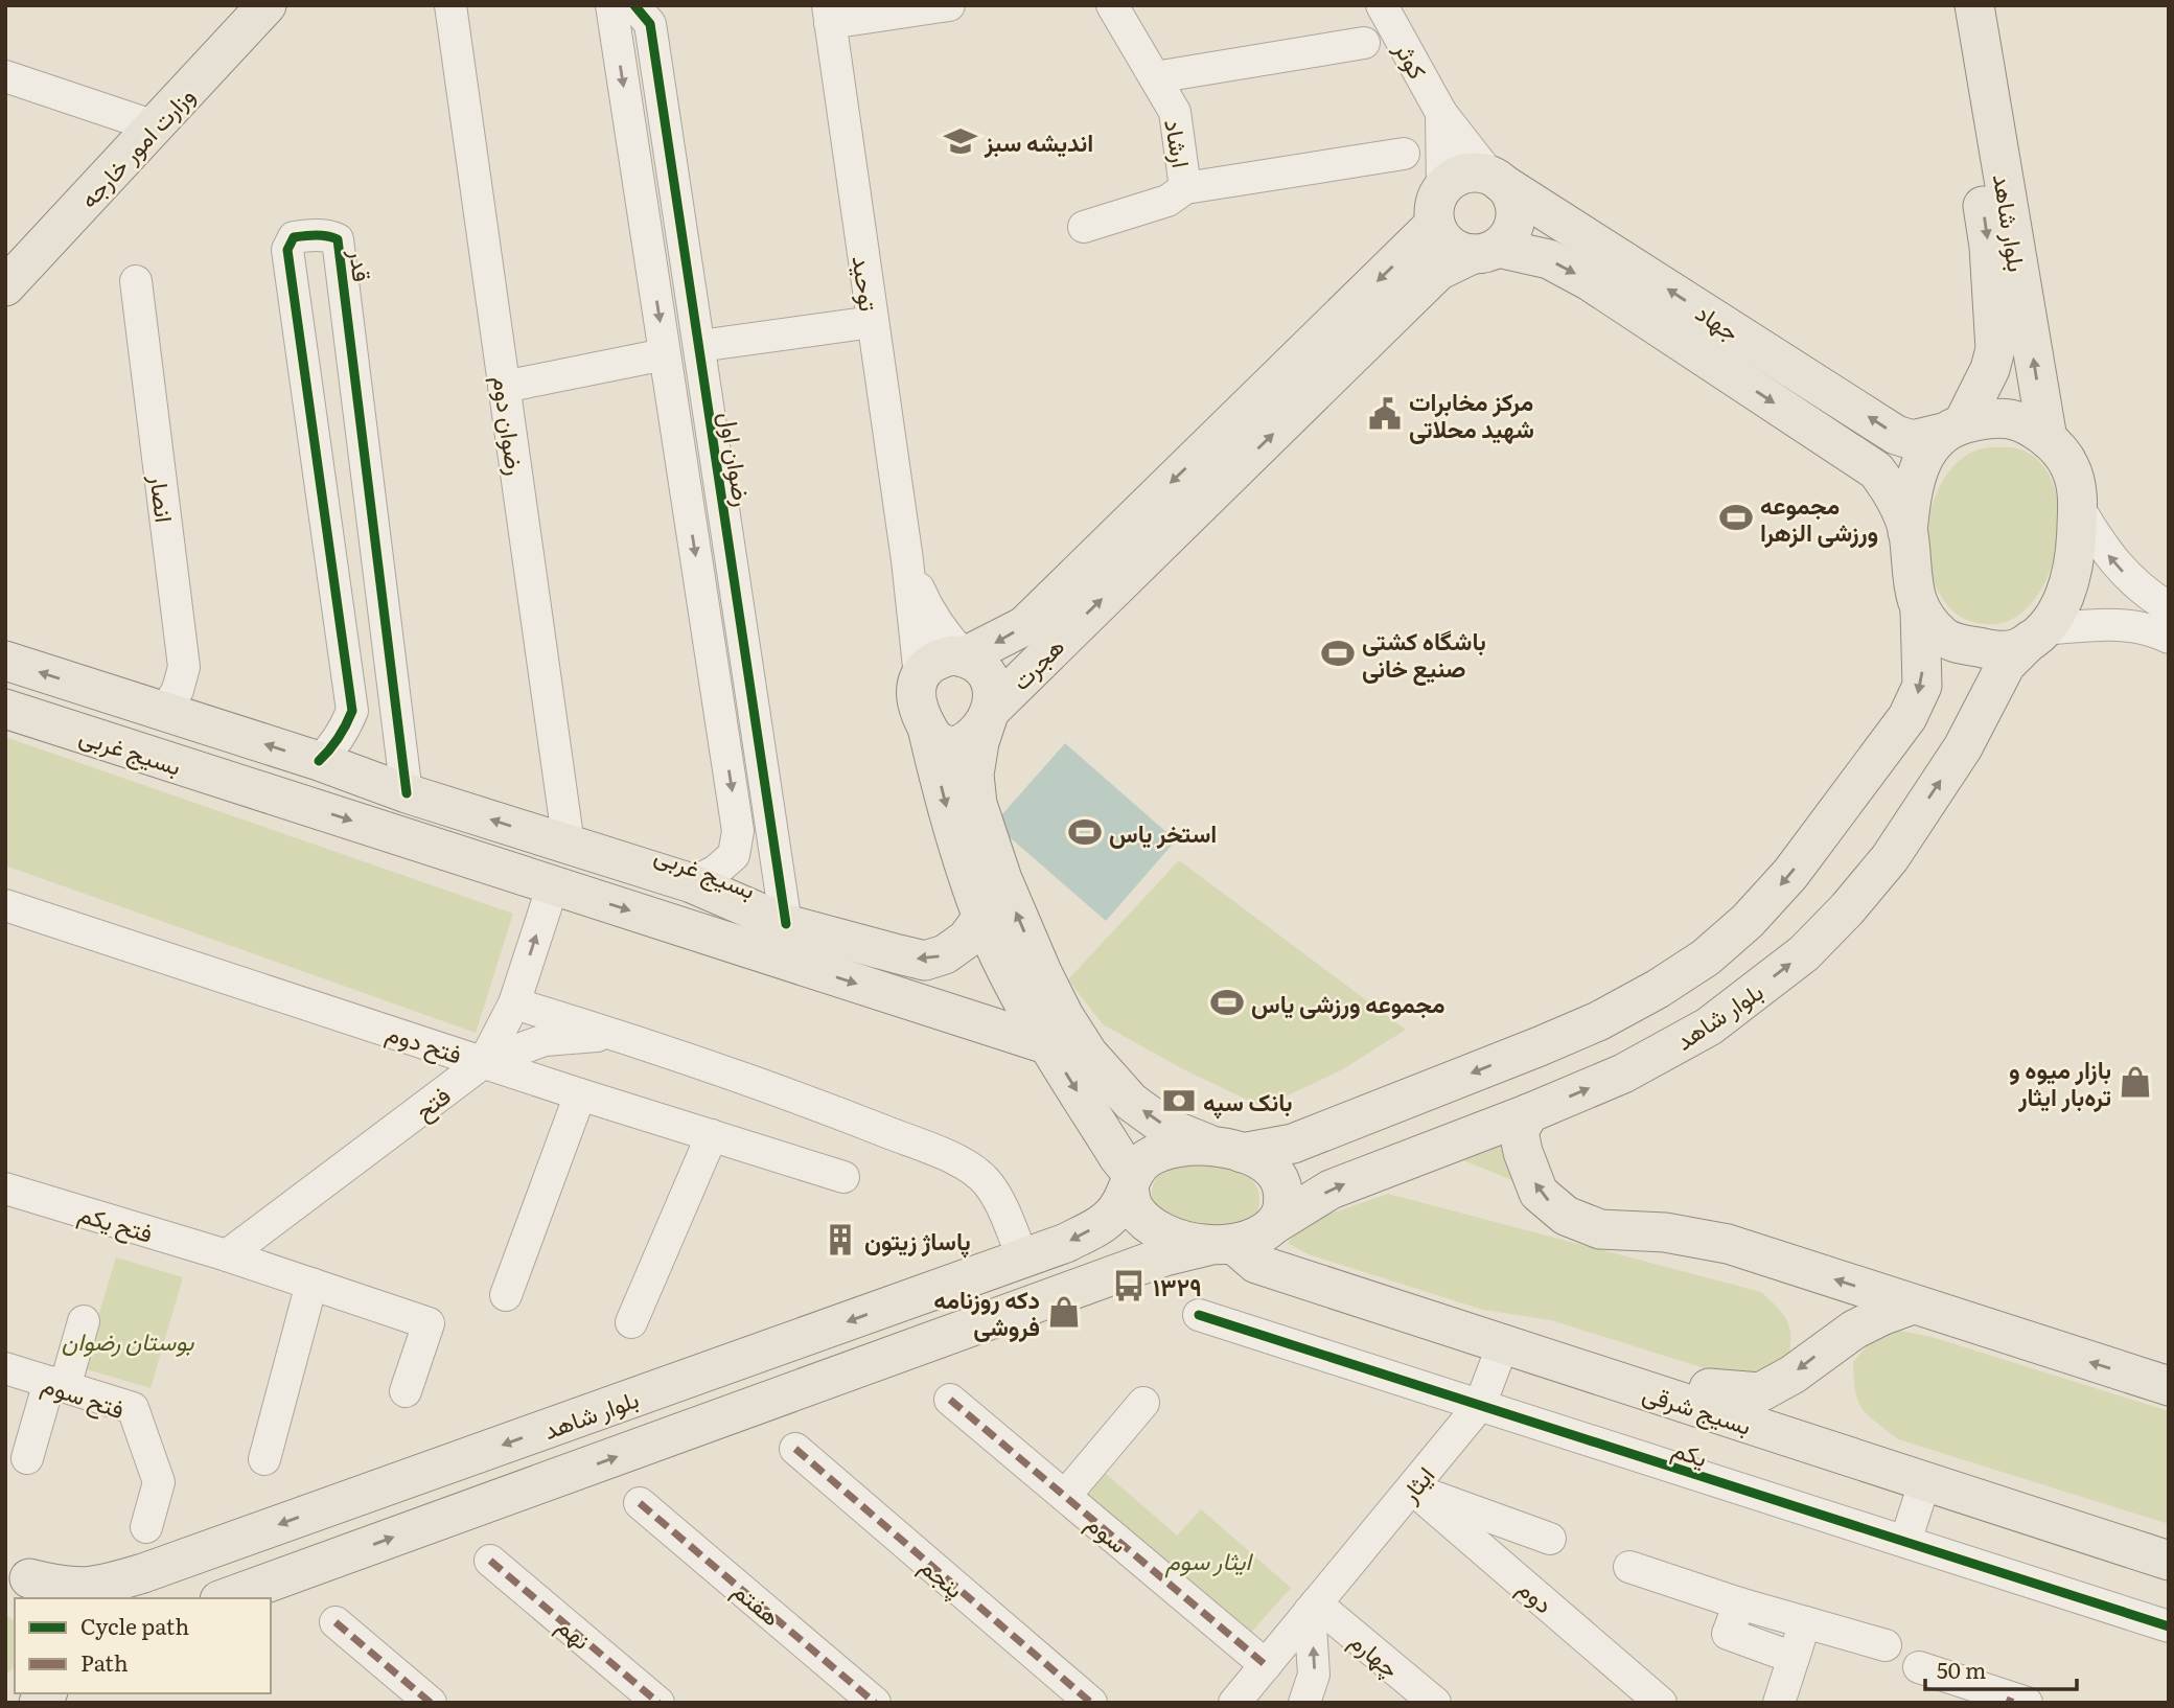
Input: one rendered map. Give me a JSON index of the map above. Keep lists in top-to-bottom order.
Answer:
{
  "streets": {
    "main road": [
      "وزارت امور خارجه",
      "بلوار شاهد",
      "جهاد",
      "هجرت",
      "بسیج غربی",
      "بسیج شرقی"
    ],
    "street": [
      "کوثر",
      "ارشاد",
      "قدر",
      "توحید",
      "رضوان دوم",
      "رضوان اول",
      "انصار",
      "فتح دوم",
      "فتح",
      "فتح یکم",
      "فتح سوم",
      "یکم",
      "ایثار",
      "سوم",
      "پنجم",
      "دوم",
      "هفتم",
      "نهم",
      "چهارم"
    ]
  },
  "crossings": [
    ["کوثر", "جهاد"],
    ["کوثر", "هجرت"],
    ["بلوار شاهد", "جهاد"],
    ["بلوار شاهد", "هجرت"],
    ["بلوار شاهد", "بسیج شرقی"],
    ["قدر", "بسیج غربی"],
    ["جهاد", "هجرت"],
    ["رضوان دوم", "بسیج غربی"],
    ["رضوان اول", "بسیج غربی"],
    ["انصار", "بسیج غربی"],
    ["هجرت", "بسیج شرقی"],
    ["بسیج غربی", "فتح"],
    ["فتح دوم", "فتح"],
    ["فتح", "فتح یکم"],
    ["بسیج شرقی", "ایثار"],
    ["یکم", "ایثار"],
    ["ایثار", "سوم"],
    ["ایثار", "دوم"],
    ["ایثار", "چهارم"]
  ],
  "parks": ["بوستان رضوان", "ایثار سوم"],
  "places": {
    "school or university": ["اندیشه سبز"],
    "public building": ["مرکز مخابرات شهید محلاتی"],
    "sports": [
      "مجموعه ورزشی الزهرا",
      "باشگاه کشتی صنیع خانی",
      "استخر یاس",
      "مجموعه ورزشی یاس"
    ],
    "shop": ["بازار میوه و تره‌بار ایثار", "دکه روزنامه فروشی"],
    "bank": ["بانک سپه"],
    "building": ["پاساژ زیتون"],
    "bus stop": ["۱۳۲۹"]
  },
  "legend": ["Cycle path", "Path"],
  "scale_bar": "50 m"
}
